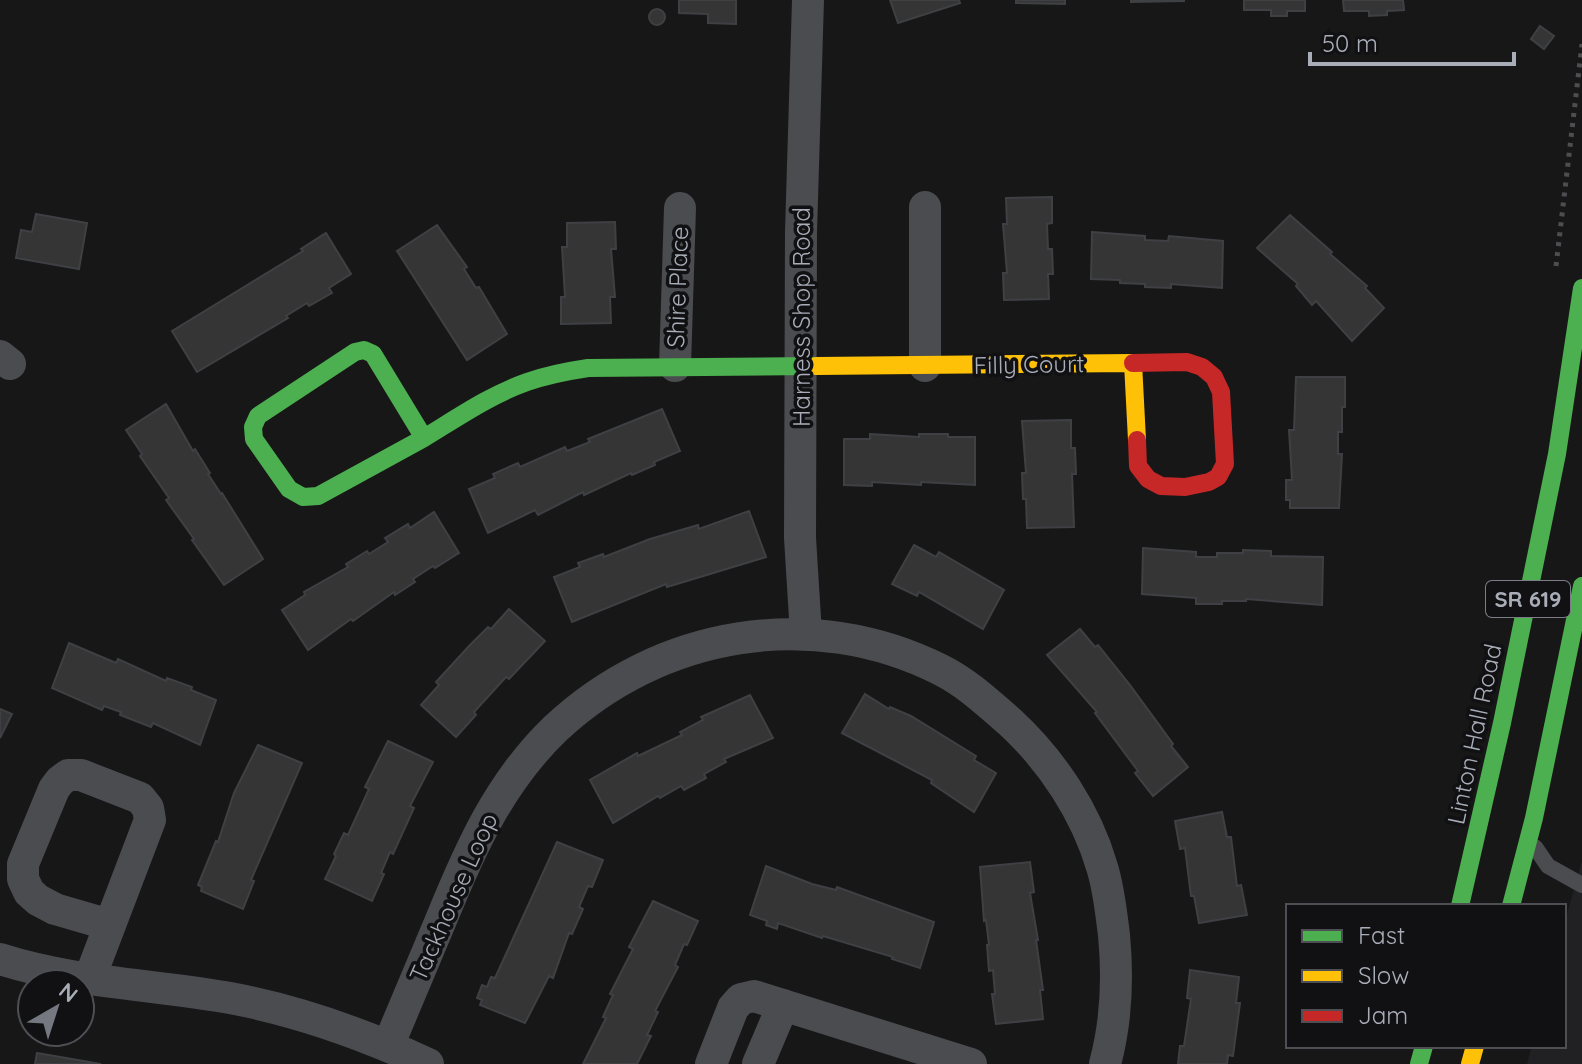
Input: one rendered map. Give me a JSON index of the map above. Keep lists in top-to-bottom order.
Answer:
{
  "streets": {
    "street": [
      "Shire Place",
      "Harness Shop Road",
      "Filly Court",
      "SR 619",
      "Linton Hall Road",
      "Tackhouse Loop"
    ]
  },
  "crossings": [
    ["Shire Place", "Harness Shop Road"],
    ["Shire Place", "Filly Court"],
    ["Harness Shop Road", "Filly Court"],
    ["Harness Shop Road", "Tackhouse Loop"]
  ],
  "legend": ["Fast", "Slow", "Jam"],
  "scale_bar": "50 m",
  "north": "top right"
}
